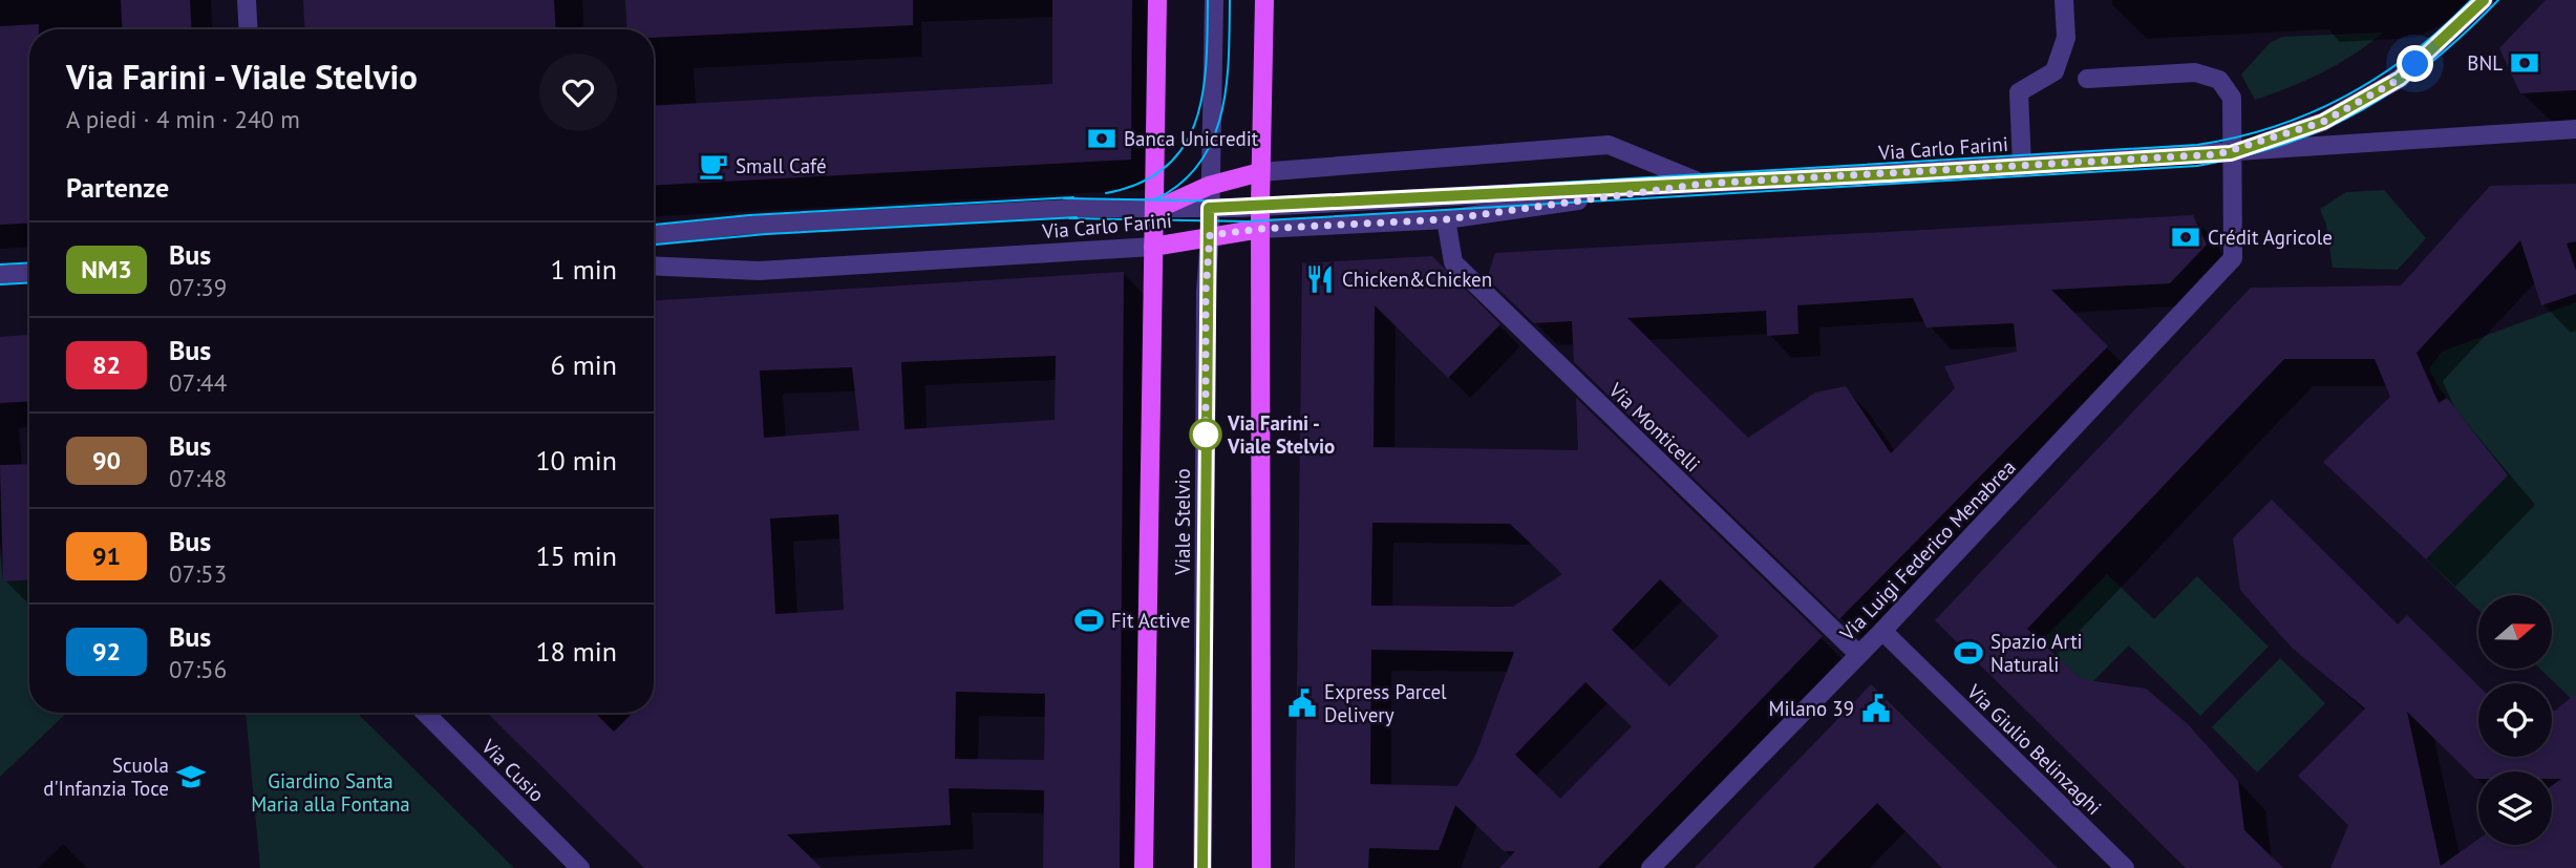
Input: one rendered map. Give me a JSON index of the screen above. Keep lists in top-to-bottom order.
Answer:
{
  "streets": {
    "main road": ["Via Carlo Farini", "Viale Stelvio"],
    "street": [
      "Via Monticelli",
      "Via Luigi Federico Menabrea",
      "Via Giulio Belinzaghi",
      "Via Cusio"
    ]
  },
  "crossings": [
    ["Via Carlo Farini", "Via Monticelli"],
    ["Via Carlo Farini", "Viale Stelvio"],
    ["Via Carlo Farini", "Via Luigi Federico Menabrea"],
    ["Via Monticelli", "Via Luigi Federico Menabrea"],
    ["Via Luigi Federico Menabrea", "Via Giulio Belinzaghi"]
  ],
  "parks": ["Giardino Santa Maria alla Fontana"],
  "places": {
    "bank": ["BNL", "Banca Unicredit", "Crédit Agricole"],
    "cafe": ["Small Café"],
    "restaurant": ["Chicken&Chicken"],
    "other": ["Via Farini - Viale Stelvio"],
    "sports": ["Fit Active", "Spazio Arti Naturali"],
    "public building": ["Express Parcel Delivery", "Milano 39"],
    "school or university": ["Scuola d'Infanzia Toce"]
  },
  "lines": ["bus line NM3"],
  "north": "right",
  "page": {
    "heading": [
      ["Via Farini - Viale Stelvio", "A piedi · 4 min · 240 m"],
      "Partenze"
    ],
    "list": [
      {
        "mark": "NM3",
        "name": "Bus",
        "note": "07:39",
        "value": "1 min"
      },
      {
        "mark": "82",
        "name": "Bus",
        "note": "07:44",
        "value": "6 min"
      },
      {
        "mark": "90",
        "name": "Bus",
        "note": "07:48",
        "value": "10 min"
      },
      {
        "mark": "91",
        "name": "Bus",
        "note": "07:53",
        "value": "15 min"
      },
      {
        "mark": "92",
        "name": "Bus",
        "note": "07:56",
        "value": "18 min"
      }
    ]
  }
}
